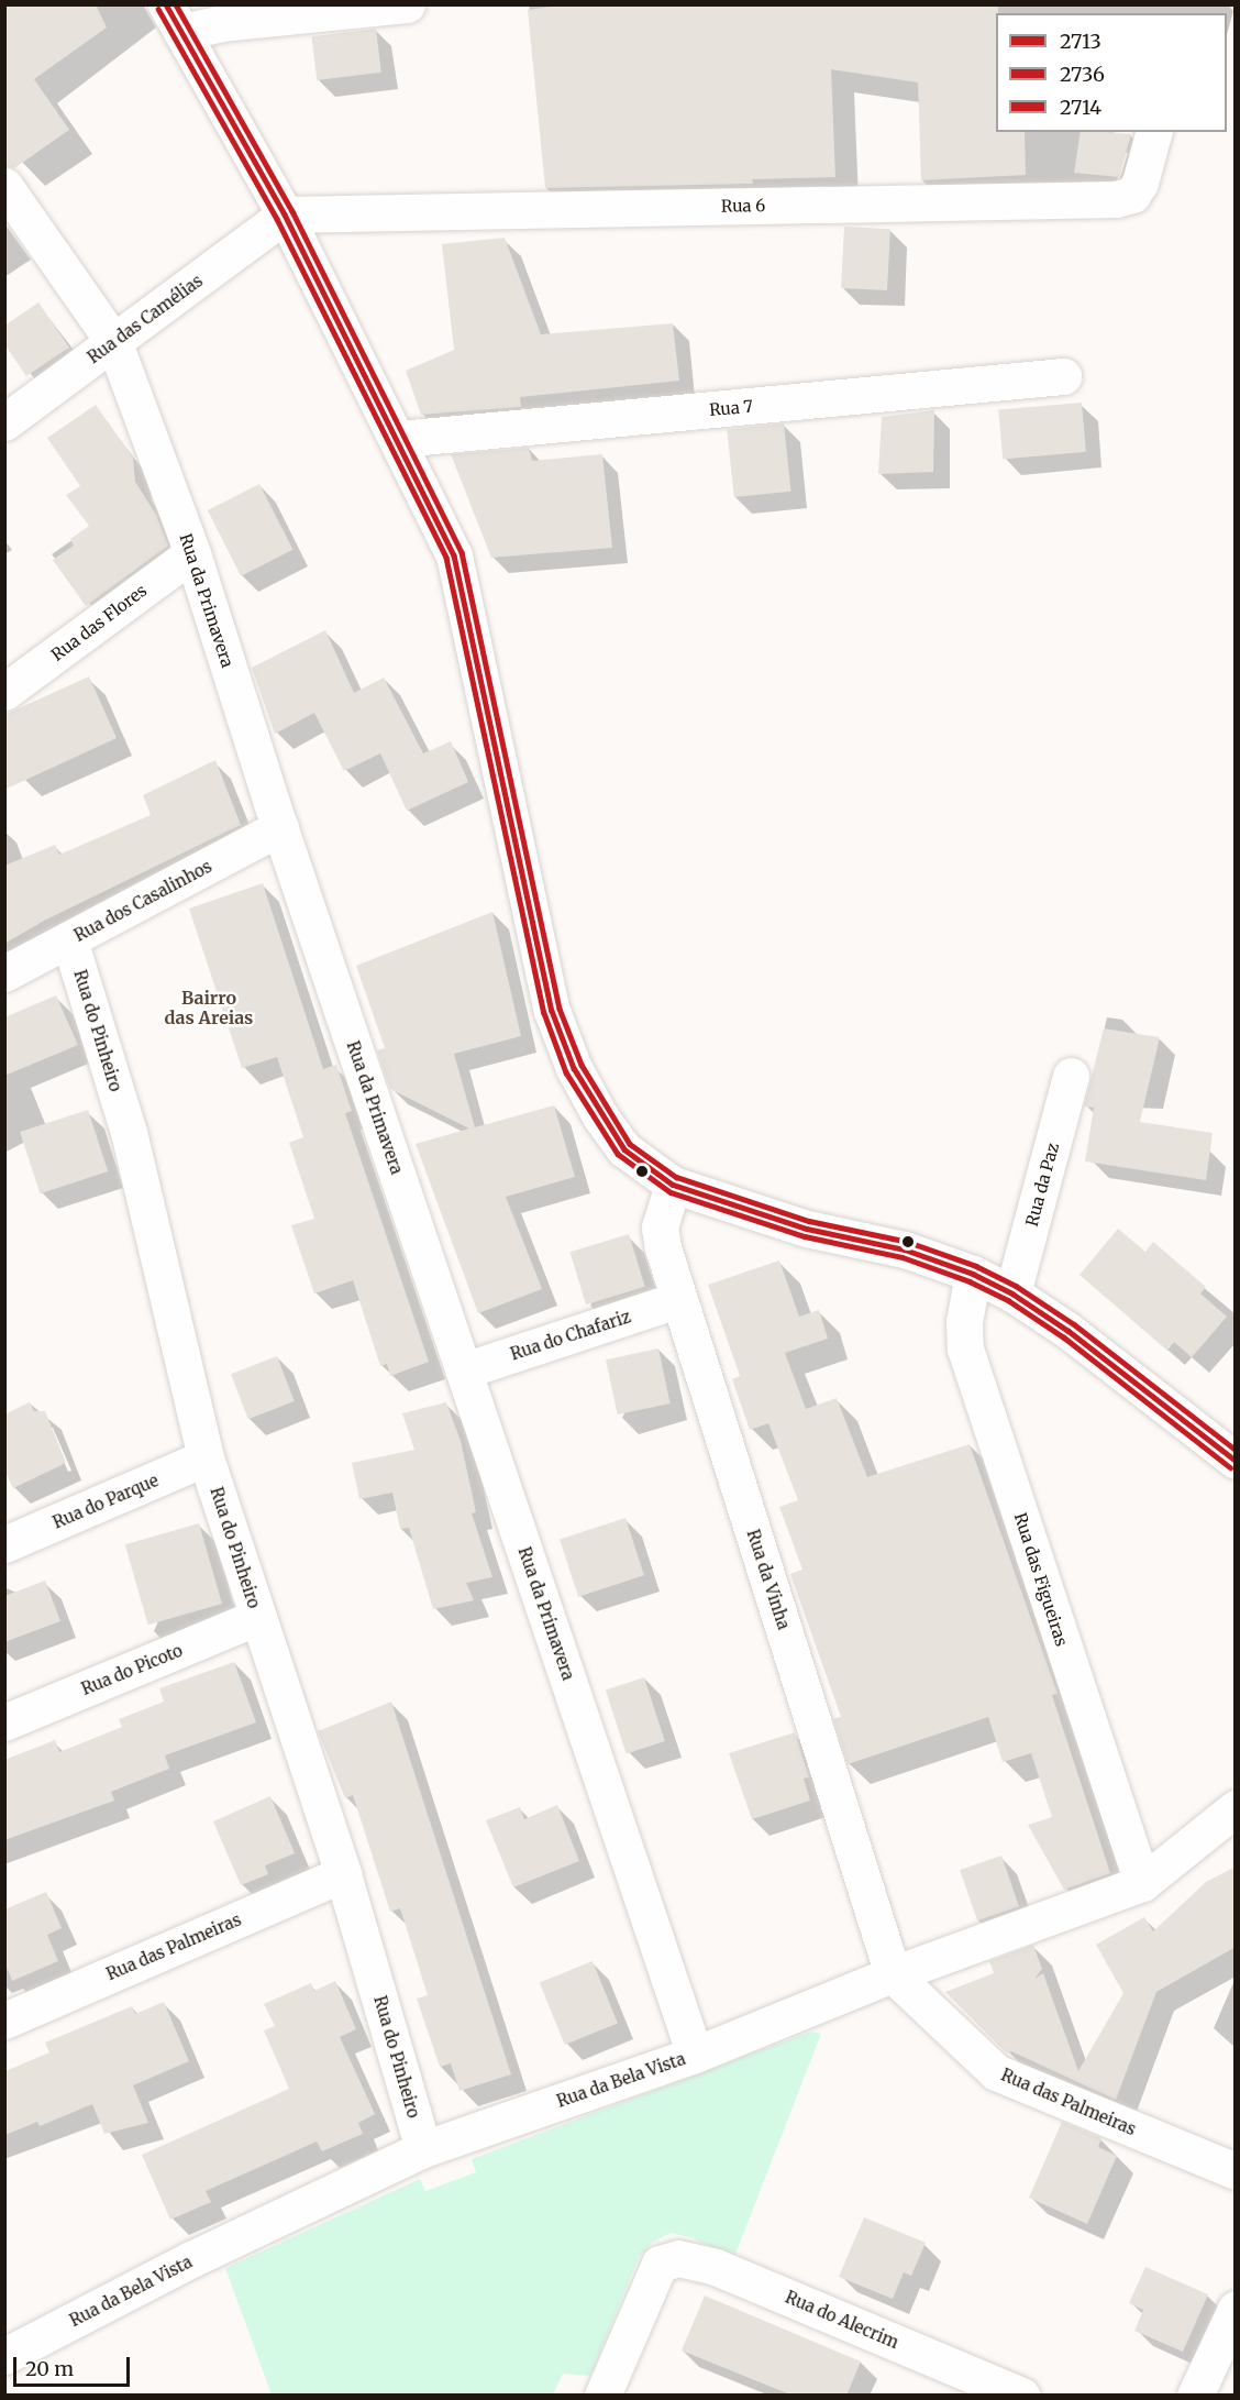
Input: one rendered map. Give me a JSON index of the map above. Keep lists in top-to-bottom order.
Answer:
{
  "streets": {
    "street": [
      "Rua 6",
      "Rua das Camélias",
      "Rua 7",
      "Rua da Primavera",
      "Rua das Flores",
      "Rua dos Casalinhos",
      "Rua do Pinheiro",
      "Rua da Paz",
      "Rua do Chafariz",
      "Rua do Parque",
      "Rua da Vinha",
      "Rua das Figueiras",
      "Rua do Picoto",
      "Rua das Palmeiras",
      "Rua da Bela Vista",
      "Rua do Alecrim"
    ]
  },
  "crossings": [
    ["Rua 6", "Rua das Camélias"],
    ["Rua das Camélias", "Rua da Primavera"],
    ["Rua da Primavera", "Rua das Flores"],
    ["Rua da Primavera", "Rua dos Casalinhos"],
    ["Rua da Primavera", "Rua do Chafariz"],
    ["Rua da Primavera", "Rua da Bela Vista"],
    ["Rua dos Casalinhos", "Rua do Pinheiro"],
    ["Rua do Pinheiro", "Rua do Parque"],
    ["Rua do Pinheiro", "Rua do Picoto"],
    ["Rua do Pinheiro", "Rua das Palmeiras"],
    ["Rua do Pinheiro", "Rua da Bela Vista"],
    ["Rua do Chafariz", "Rua da Vinha"],
    ["Rua da Vinha", "Rua das Palmeiras"],
    ["Rua da Vinha", "Rua da Bela Vista"],
    ["Rua das Figueiras", "Rua da Bela Vista"],
    ["Rua das Palmeiras", "Rua da Bela Vista"]
  ],
  "districts": ["Bairro das Areias"],
  "lines": ["transit line 2713", "transit line 2714", "transit line 2736"],
  "legend": ["2713", "2736", "2714"],
  "scale_bar": "20 m"
}
